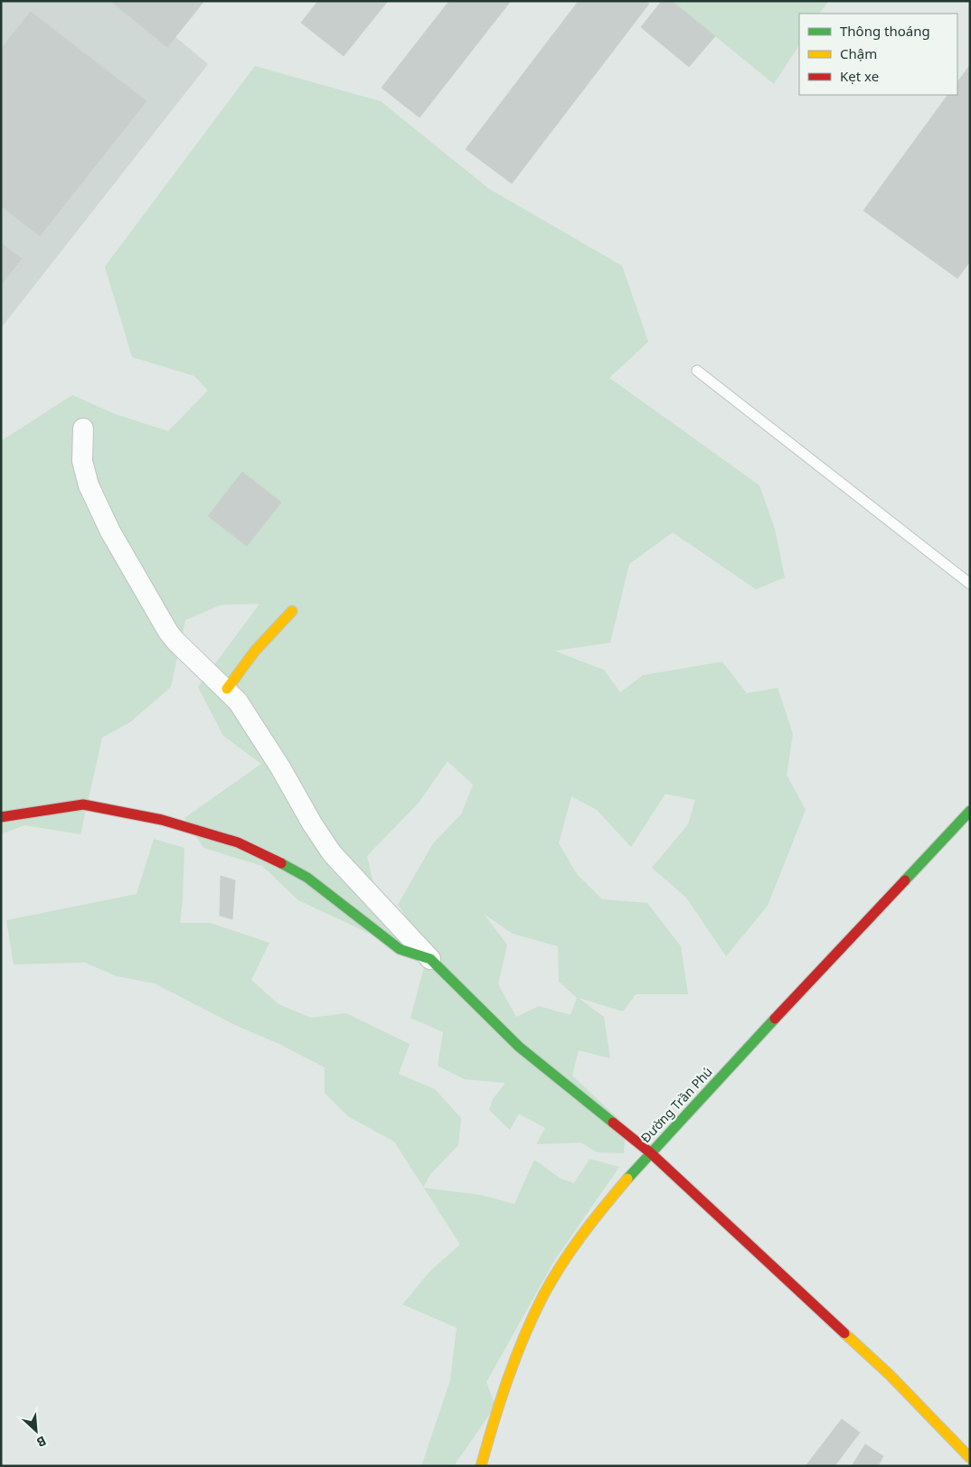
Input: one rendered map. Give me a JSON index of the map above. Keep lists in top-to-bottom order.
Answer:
{
  "streets": {
    "street": ["Đường Trần Phú"]
  },
  "legend": ["Thông thoáng", "Chậm", "Kẹt xe"],
  "north": "bottom right"
}
